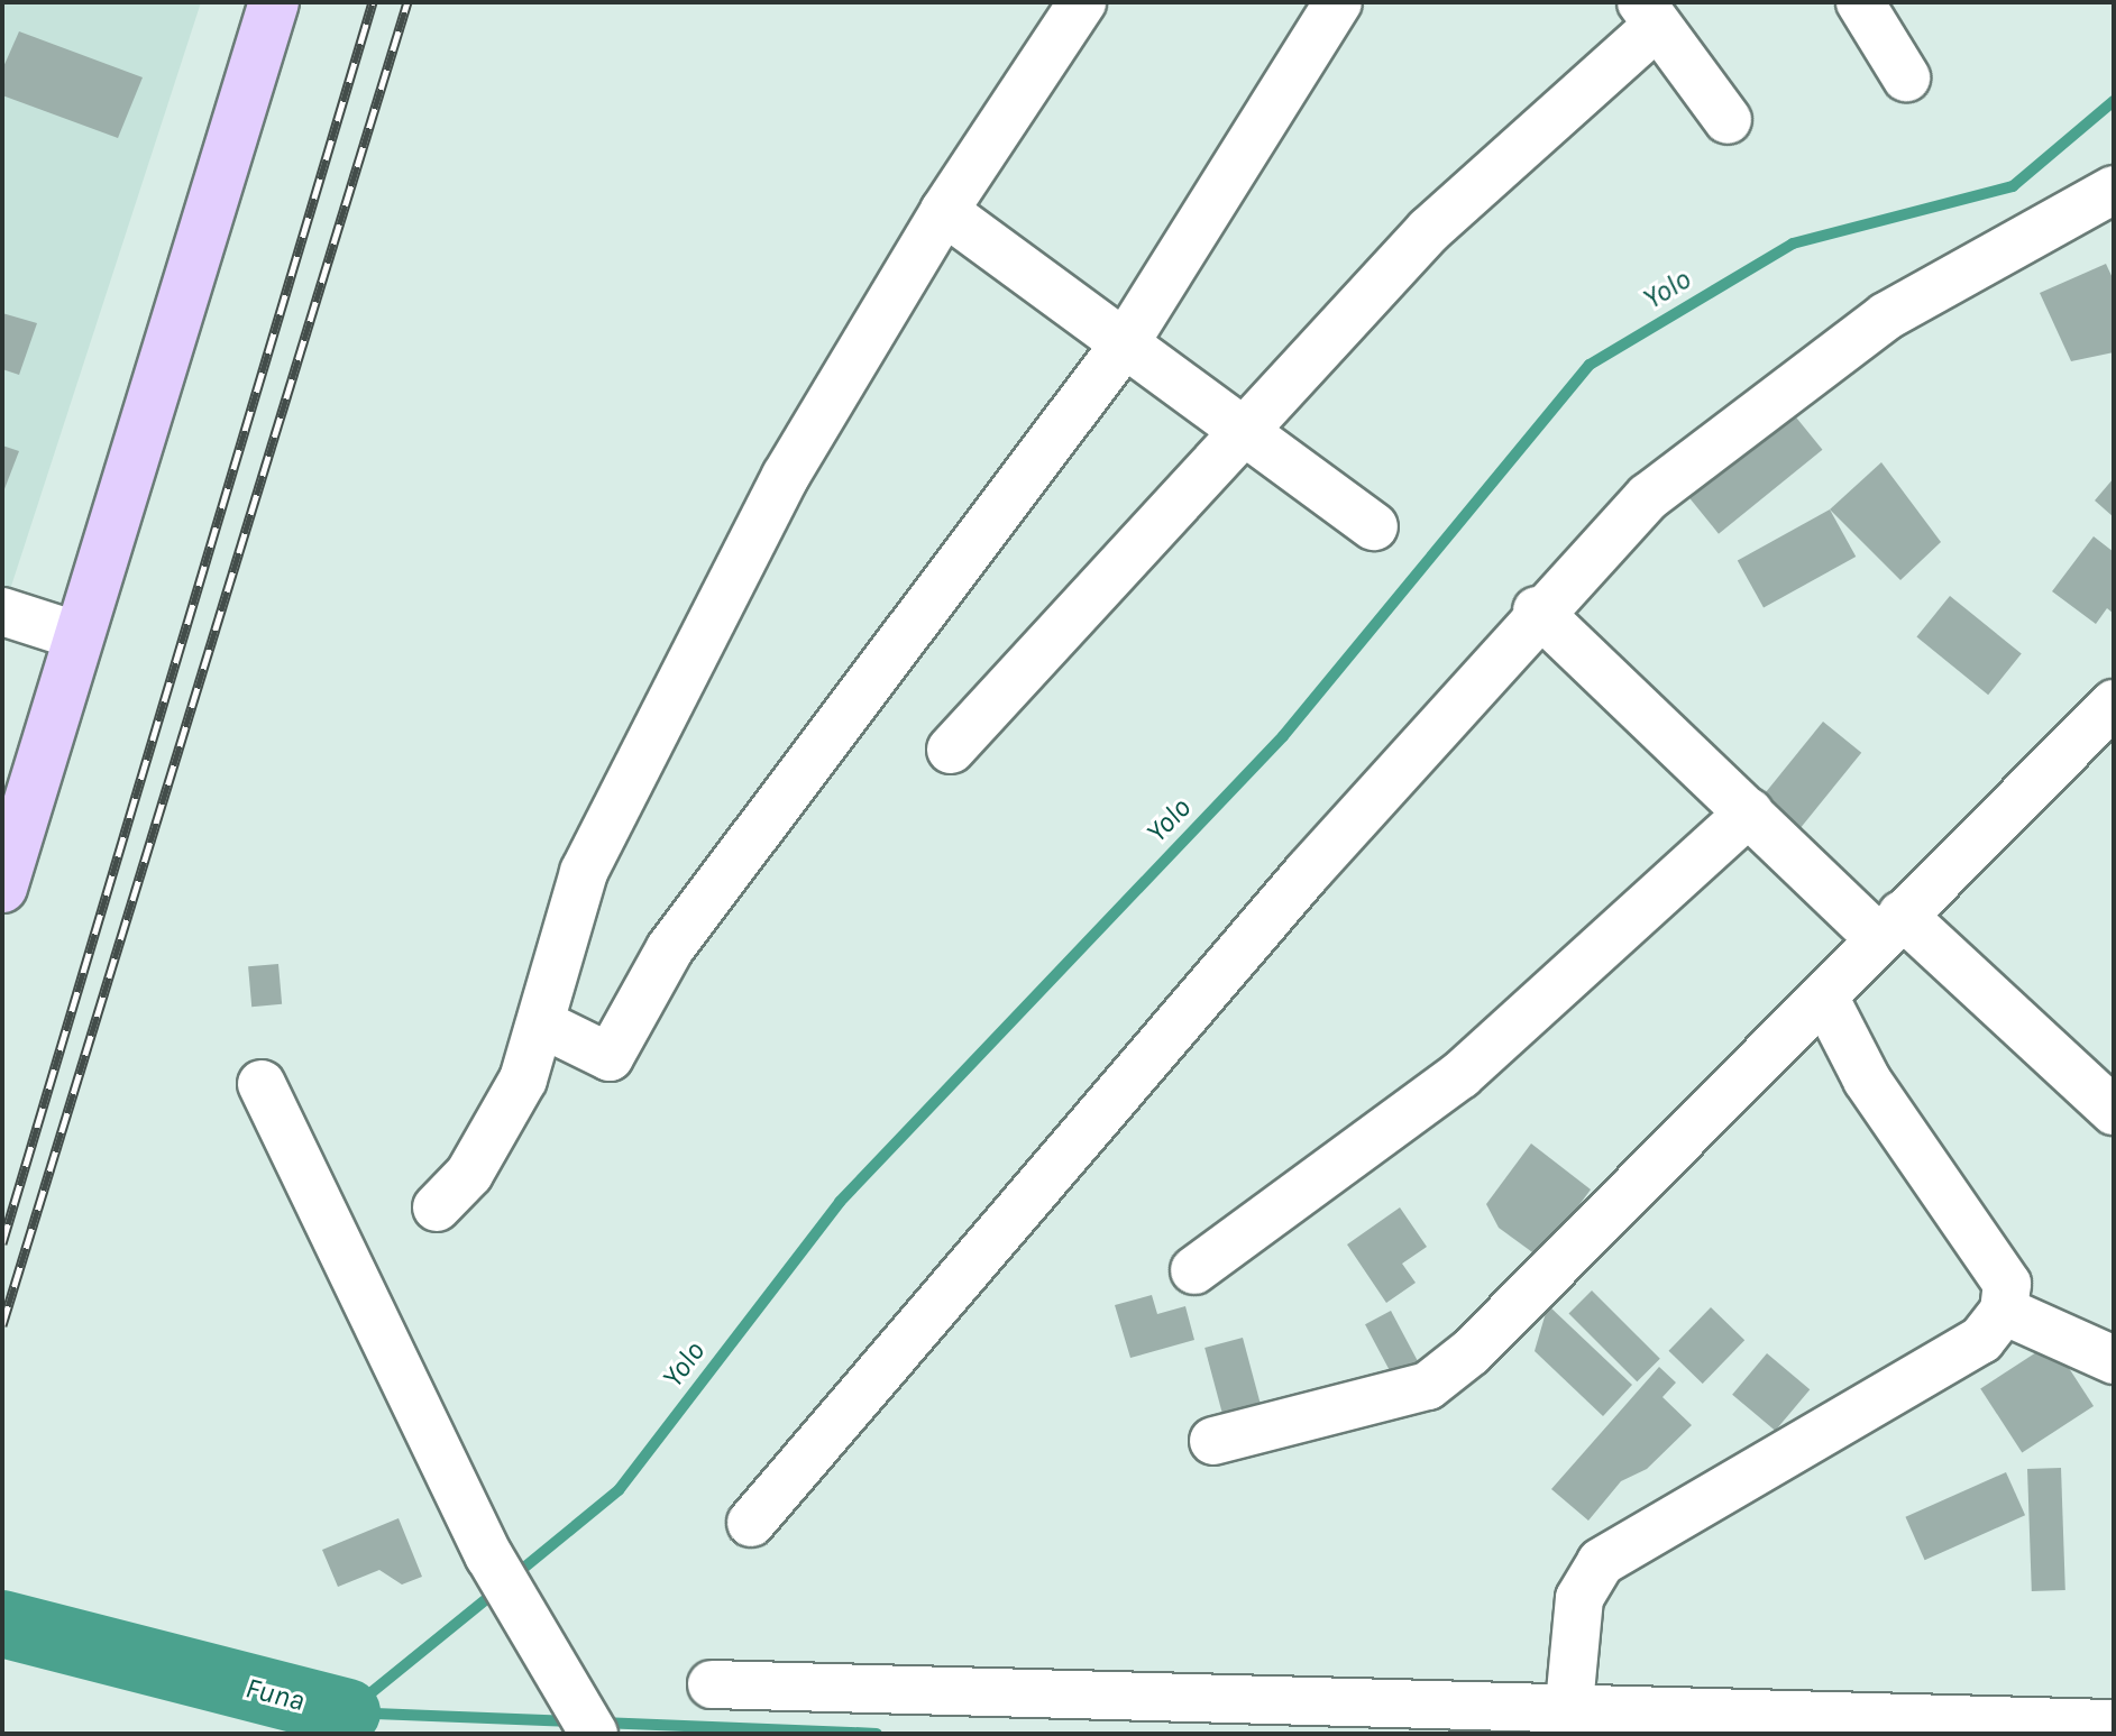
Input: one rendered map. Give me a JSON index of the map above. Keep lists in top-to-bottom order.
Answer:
{
  "water": ["Yolo", "Funa"]
}
